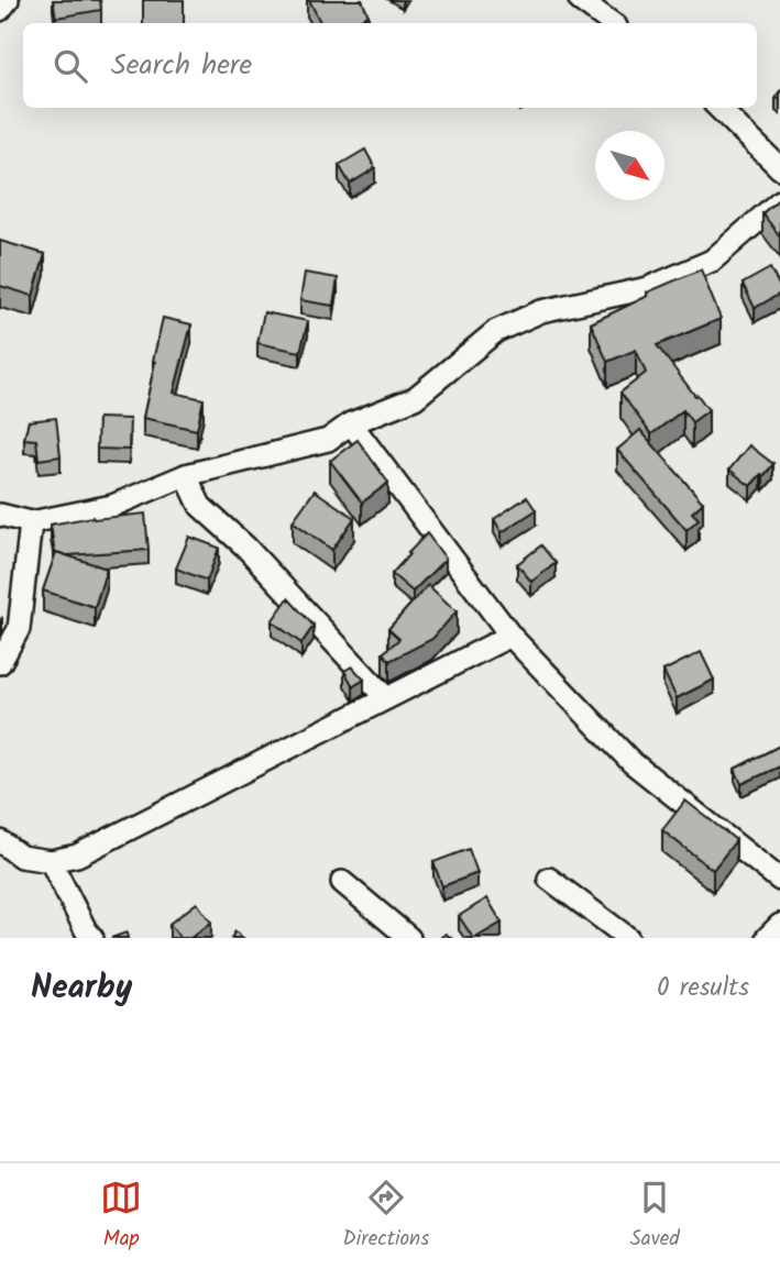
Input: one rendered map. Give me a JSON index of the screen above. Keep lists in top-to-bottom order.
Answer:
{
  "north": "bottom right",
  "page": {
    "search": "Search here",
    "heading": ["Nearby", "0 results"],
    "nav": ["Map", "Directions", "Saved"]
  }
}
